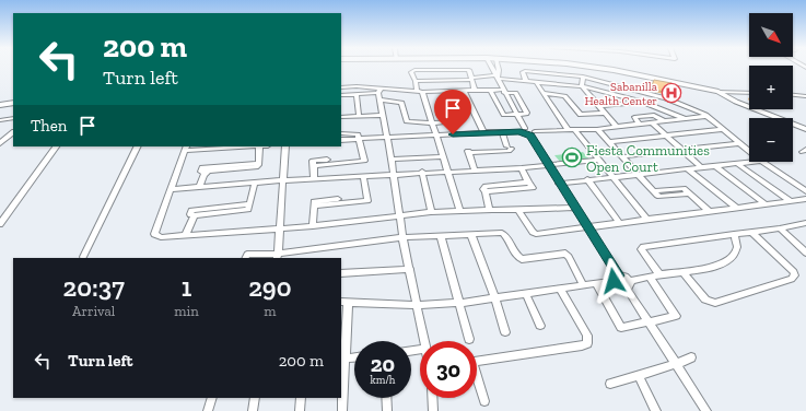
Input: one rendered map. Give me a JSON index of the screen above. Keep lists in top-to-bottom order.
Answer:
{
  "places": {
    "hospital": ["Sabanilla Health Center"],
    "sports": ["Fiesta Communities Open Court"]
  },
  "north": "bottom right",
  "page": {
    "map_buttons": ["+", "−"],
    "turn": ["200 m", "Turn left"],
    "then": "Then",
    "eta": [
      "20:37",
      "Arrival",
      "1",
      "min",
      "290",
      "m"
    ],
    "list": [
      {
        "name": "Turn left",
        "value": "200 m"
      }
    ],
    "speed": "20 km/h",
    "limit": "30"
  }
}
